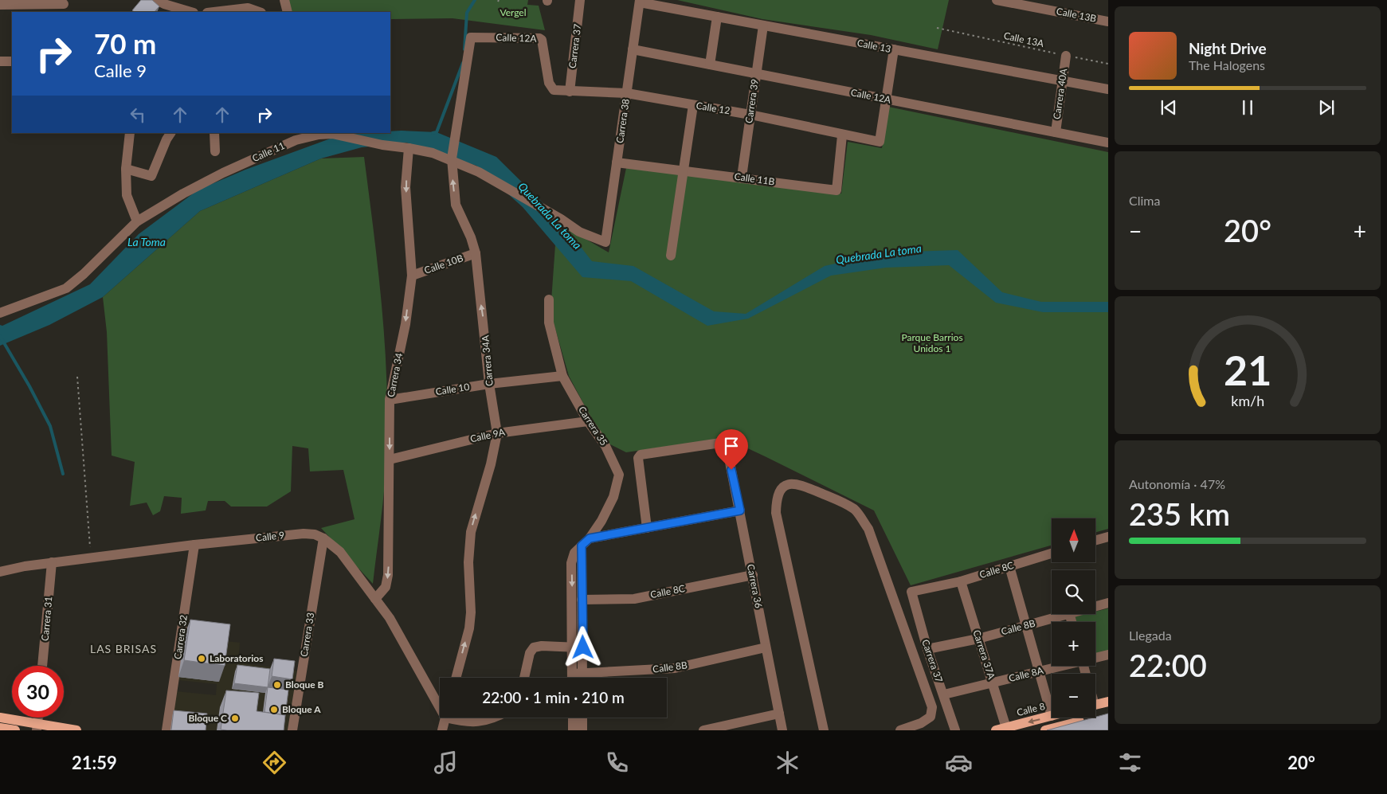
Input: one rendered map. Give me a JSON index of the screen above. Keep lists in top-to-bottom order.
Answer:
{
  "streets": {
    "main road": ["Calle 8"],
    "street": [
      "Calle 13B",
      "Calle 12A",
      "Carrera 37",
      "Calle 13",
      "Carrera 40A",
      "Carrera 39",
      "Calle 12",
      "Carrera 38",
      "Calle 11",
      "Calle 11B",
      "Calle 10B",
      "Carrera 34A",
      "Carrera 34",
      "Calle 10",
      "Carrera 35",
      "Calle 9A",
      "Calle 9",
      "Calle 8C",
      "Carrera 36",
      "Carrera 31",
      "Calle 8B",
      "Carrera 33",
      "Carrera 32",
      "Carrera 37A",
      "Calle 8A"
    ],
    "path": ["Calle 13A"]
  },
  "crossings": [
    ["Calle 12A", "Carrera 40A"],
    ["Calle 12A", "Carrera 39"],
    ["Calle 12A", "Calle 12"],
    ["Calle 12A", "Carrera 38"],
    ["Calle 12A", "Carrera 34A"],
    ["Calle 13A", "Carrera 40A"],
    ["Carrera 37", "Calle 12"],
    ["Carrera 37", "Calle 8C"],
    ["Carrera 37", "Calle 8B"],
    ["Carrera 37", "Calle 8A"],
    ["Calle 13", "Carrera 40A"],
    ["Calle 13", "Carrera 39"],
    ["Calle 13", "Carrera 38"],
    ["Carrera 39", "Calle 12"],
    ["Carrera 39", "Calle 11B"],
    ["Calle 12", "Carrera 38"],
    ["Calle 12", "Calle 11B"],
    ["Carrera 38", "Calle 11"],
    ["Carrera 38", "Calle 11B"],
    ["Calle 11", "Carrera 34A"],
    ["Calle 11", "Carrera 34"],
    ["Calle 10B", "Carrera 34A"],
    ["Calle 10B", "Carrera 34"],
    ["Carrera 34A", "Calle 10"],
    ["Carrera 34A", "Calle 9A"],
    ["Carrera 34", "Calle 10"],
    ["Carrera 34", "Calle 9A"],
    ["Carrera 34", "Calle 9"],
    ["Calle 10", "Carrera 35"],
    ["Carrera 35", "Calle 9A"],
    ["Carrera 35", "Calle 8C"],
    ["Carrera 35", "Calle 8B"],
    ["Calle 9", "Carrera 31"],
    ["Calle 9", "Carrera 33"],
    ["Calle 9", "Carrera 32"],
    ["Calle 8C", "Carrera 36"],
    ["Calle 8C", "Carrera 37A"],
    ["Carrera 36", "Calle 8B"],
    ["Calle 8B", "Carrera 37A"],
    ["Carrera 37A", "Calle 8A"],
    ["Carrera 37A", "Calle 8"]
  ],
  "one_way": ["Carrera 34A", "Carrera 34", "Calle 8"],
  "districts": ["LAS BRISAS"],
  "water": ["Quebrada La toma", "La Toma"],
  "parks": ["Vergel", "Parque Barrios Unidos 1"],
  "places": [
    "Laboratorios",
    "Bloque B",
    "Bloque A",
    "Bloque C"
  ],
  "north": "top",
  "page": {
    "turn": ["70 m", "Calle 9"],
    "song": ["Night Drive", "The Halogens"],
    "tile": [
      "Clima",
      ["Autonomía · 47%", "235 km"],
      ["Llegada", "22:00"]
    ],
    "heat": ["−", "20°", "+"],
    "map_buttons": ["+", "−"],
    "limit": "30",
    "trip": "22:00 · 1 min · 210 m",
    "tabs": ["21:59", "20°"],
    "gauge": ["21", "km/h"]
  }
}
